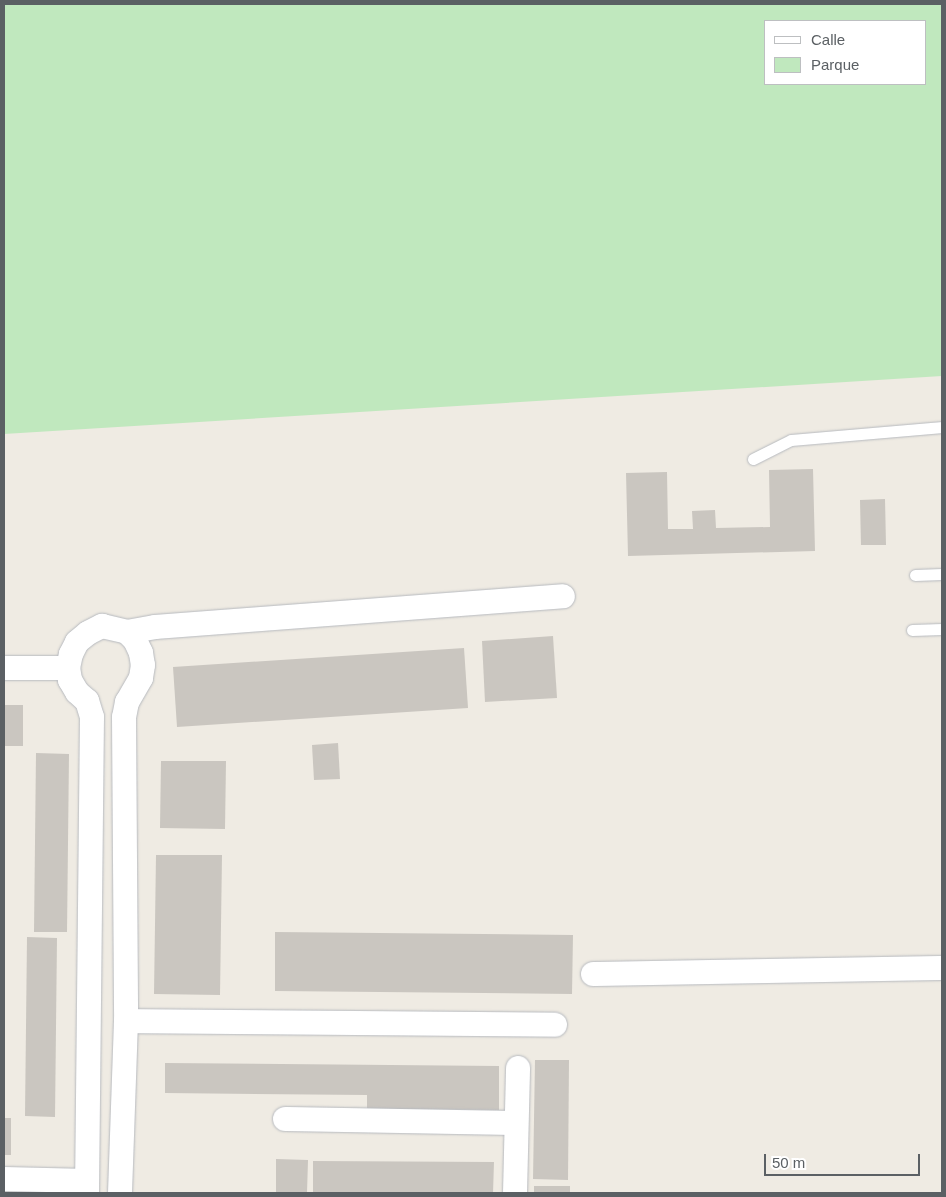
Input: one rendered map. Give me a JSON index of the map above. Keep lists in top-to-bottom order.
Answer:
{
  "legend": ["Calle", "Parque"],
  "scale_bar": "50 m"
}
